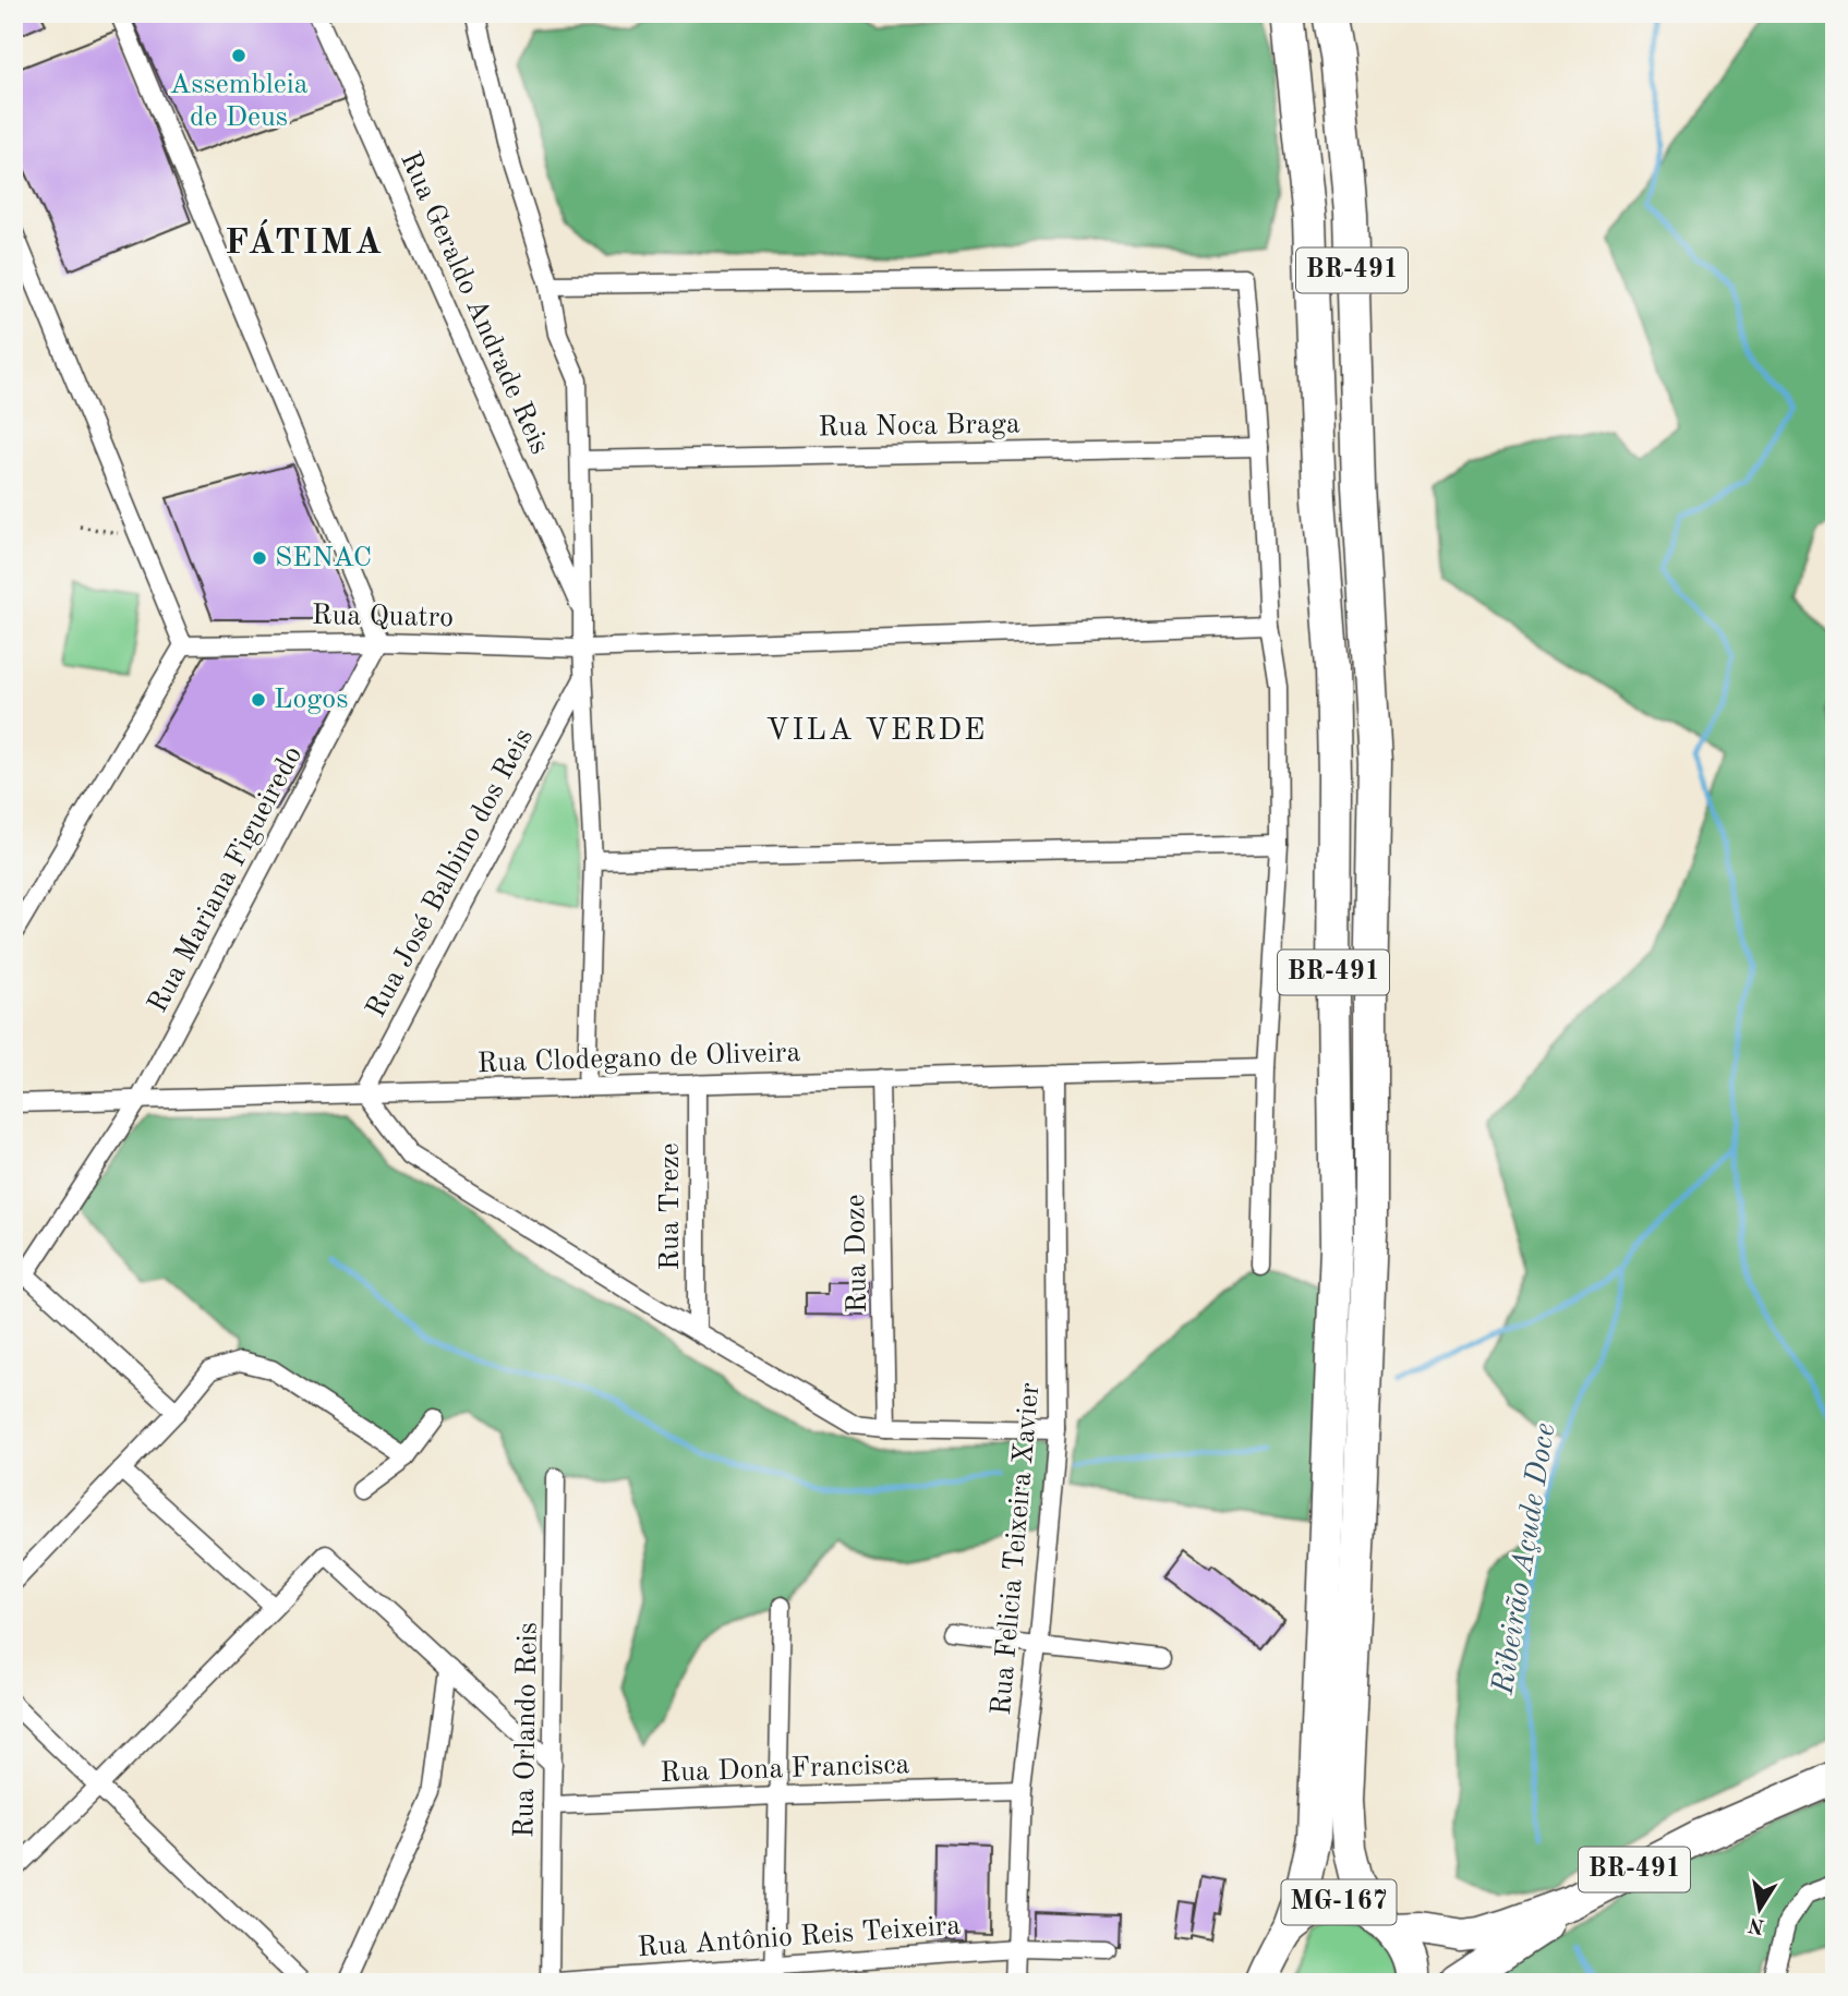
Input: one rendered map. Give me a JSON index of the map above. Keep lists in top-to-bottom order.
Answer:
{
  "streets": {
    "highway": ["BR-491", "MG-167"],
    "street": [
      "Rua Geraldo Andrade Reis",
      "Rua Noca Braga",
      "Rua Quatro",
      "Rua José Balbino dos Reis",
      "Rua Mariana Figueiredo",
      "Rua Clodegano de Oliveira",
      "Rua Treze",
      "Rua Doze",
      "Rua Felicia Teixeira Xavier",
      "Rua Orlando Reis",
      "Rua Dona Francisca",
      "Rua Antônio Reis Teixeira"
    ]
  },
  "crossings": [
    ["BR-491", "MG-167"],
    ["Rua Quatro", "Rua Mariana Figueiredo"],
    ["Rua José Balbino dos Reis", "Rua Clodegano de Oliveira"],
    ["Rua Mariana Figueiredo", "Rua Clodegano de Oliveira"],
    ["Rua Clodegano de Oliveira", "Rua Treze"],
    ["Rua Clodegano de Oliveira", "Rua Doze"],
    ["Rua Clodegano de Oliveira", "Rua Felicia Teixeira Xavier"],
    ["Rua Felicia Teixeira Xavier", "Rua Dona Francisca"],
    ["Rua Felicia Teixeira Xavier", "Rua Antônio Reis Teixeira"],
    ["Rua Orlando Reis", "Rua Dona Francisca"],
    ["Rua Orlando Reis", "Rua Antônio Reis Teixeira"]
  ],
  "districts": ["FÁTIMA", "VILA VERDE"],
  "water": ["Ribeirão Açude Doce"],
  "places": ["Assembleia de Deus", "SENAC", "Logos"],
  "north": "bottom"
}
